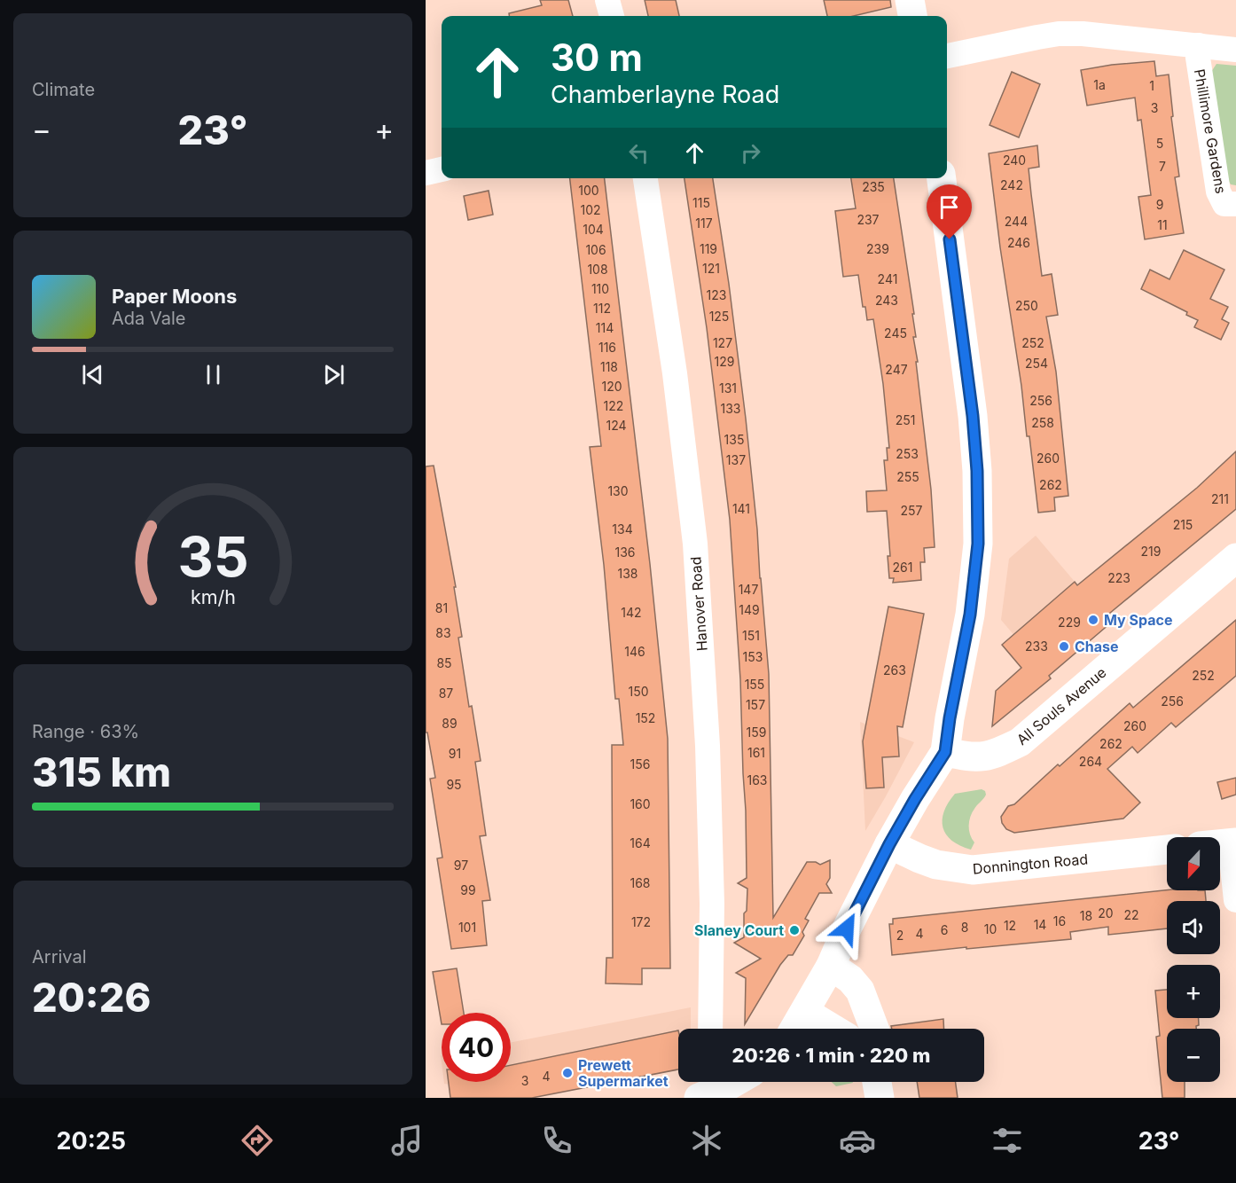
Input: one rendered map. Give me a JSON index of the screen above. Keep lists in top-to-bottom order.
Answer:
{
  "streets": {
    "street": [
      "Phillimore Gardens",
      "Hanover Road",
      "All Souls Avenue",
      "Donnington Road"
    ]
  },
  "places": [
    "My Space",
    "Chase",
    "Slaney Court",
    "Prewett Supermarket"
  ],
  "house_numbers": [
    "1a",
    "1",
    "3",
    "5",
    "240",
    "7",
    "242",
    "235",
    "100",
    "115",
    "9",
    "102",
    "237",
    "244",
    "117",
    "11",
    "104",
    "246",
    "119",
    "239",
    "106",
    "121",
    "108",
    "241",
    "110",
    "123",
    "243",
    "250",
    "112",
    "125",
    "114",
    "245",
    "127",
    "252",
    "116",
    "129",
    "254",
    "118",
    "247",
    "120",
    "131",
    "256",
    "122",
    "133",
    "251",
    "258",
    "124",
    "135",
    "253",
    "260",
    "137",
    "255",
    "262",
    "130",
    "211",
    "141",
    "257",
    "215",
    "134",
    "219",
    "136",
    "261",
    "138",
    "223",
    "147",
    "81",
    "149",
    "142",
    "229",
    "83",
    "151",
    "233",
    "146",
    "153",
    "85",
    "263",
    "252",
    "155",
    "150",
    "87",
    "256",
    "157",
    "152",
    "89",
    "260",
    "159",
    "262",
    "161",
    "91",
    "264",
    "156",
    "163",
    "95",
    "160",
    "164",
    "97",
    "168",
    "99",
    "20",
    "22",
    "18",
    "16",
    "172",
    "14",
    "12",
    "101",
    "8",
    "10",
    "6",
    "4",
    "2",
    "4",
    "3"
  ],
  "north": "bottom",
  "page": {
    "tile": [
      "Climate",
      ["Range · 63%", "315 km"],
      ["Arrival", "20:26"]
    ],
    "turn": ["30 m", "Chamberlayne Road"],
    "heat": ["−", "23°", "+"],
    "song": ["Paper Moons", "Ada Vale"],
    "map_buttons": ["+", "−"],
    "limit": "40",
    "trip": "20:26 · 1 min · 220 m",
    "tabs": ["20:25", "23°"],
    "gauge": ["35", "km/h"]
  }
}
